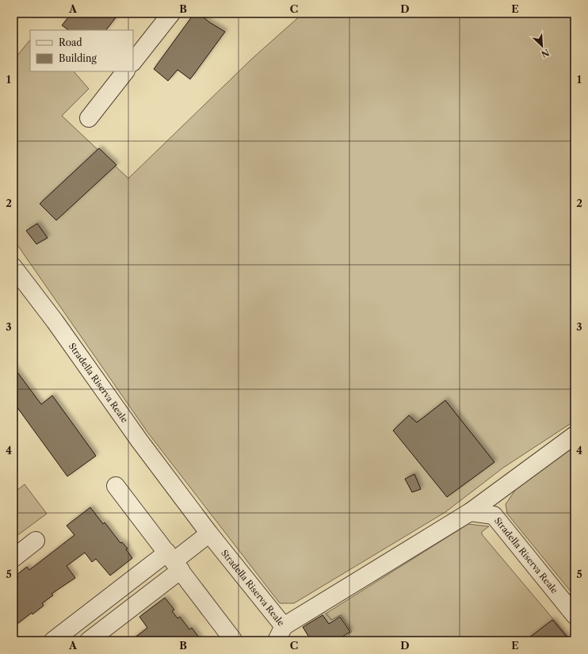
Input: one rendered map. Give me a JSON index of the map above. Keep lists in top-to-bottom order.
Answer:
{
  "streets": {
    "street": ["Stradella Riserva Reale"]
  },
  "legend": ["Road", "Building"],
  "north": "bottom right",
  "grid": {
    "columns": [
      "A",
      "B",
      "C",
      "D",
      "E"
    ],
    "rows": [
      "1",
      "2",
      "3",
      "4",
      "5"
    ]
  }
}
